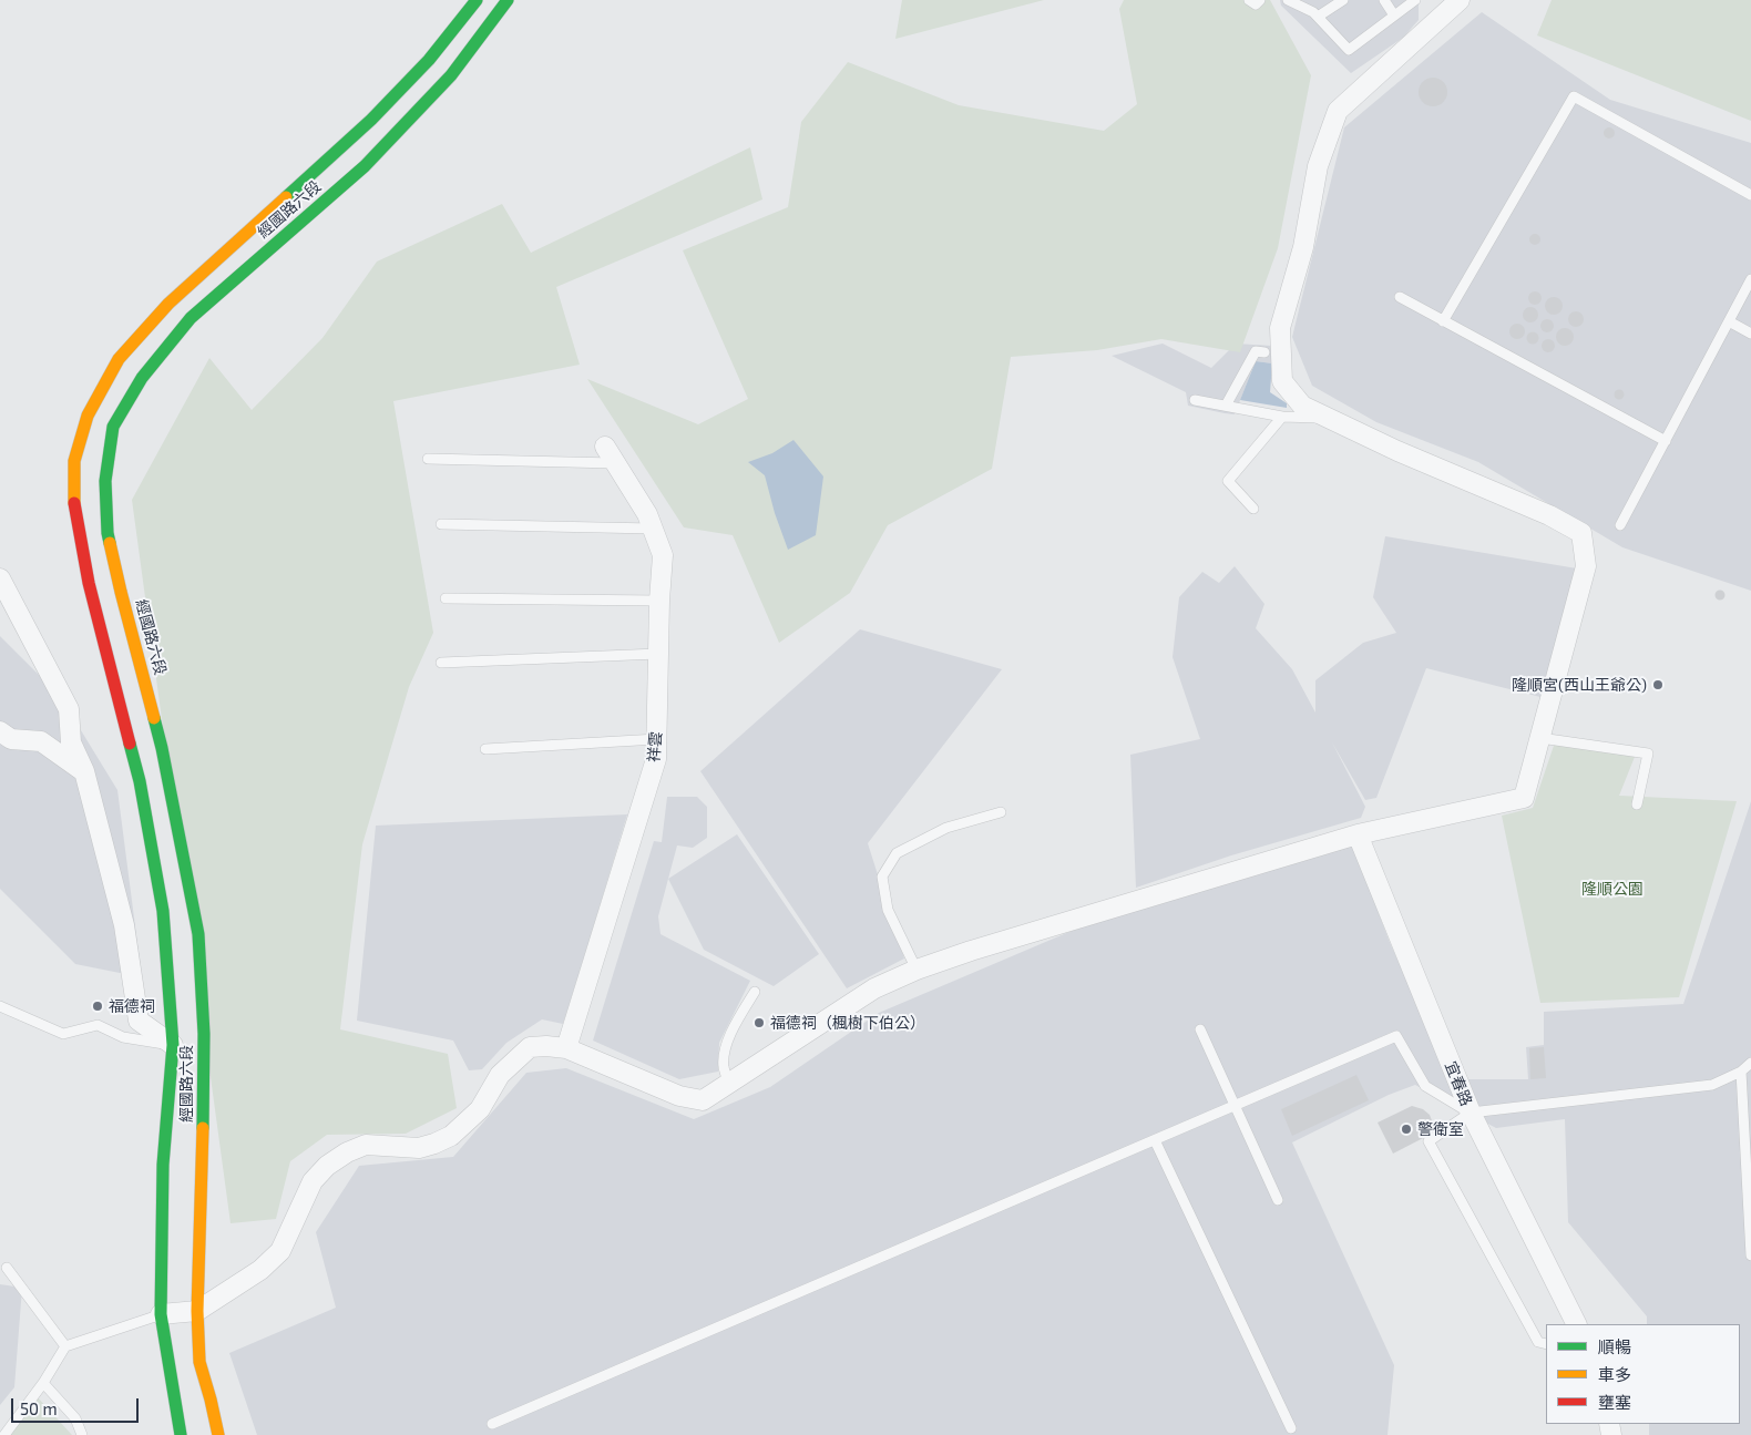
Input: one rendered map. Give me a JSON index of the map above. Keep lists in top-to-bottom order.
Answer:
{
  "streets": {
    "main road": ["經國路六段"],
    "street": ["祥雲", "宜春路"]
  },
  "parks": ["隆順公園"],
  "places": [
    "隆順宮(西山王爺公)",
    "福德祠",
    "福德祠（楓樹下伯公）",
    "警衛室"
  ],
  "legend": ["順暢", "車多", "壅塞"],
  "scale_bar": "50 m"
}
